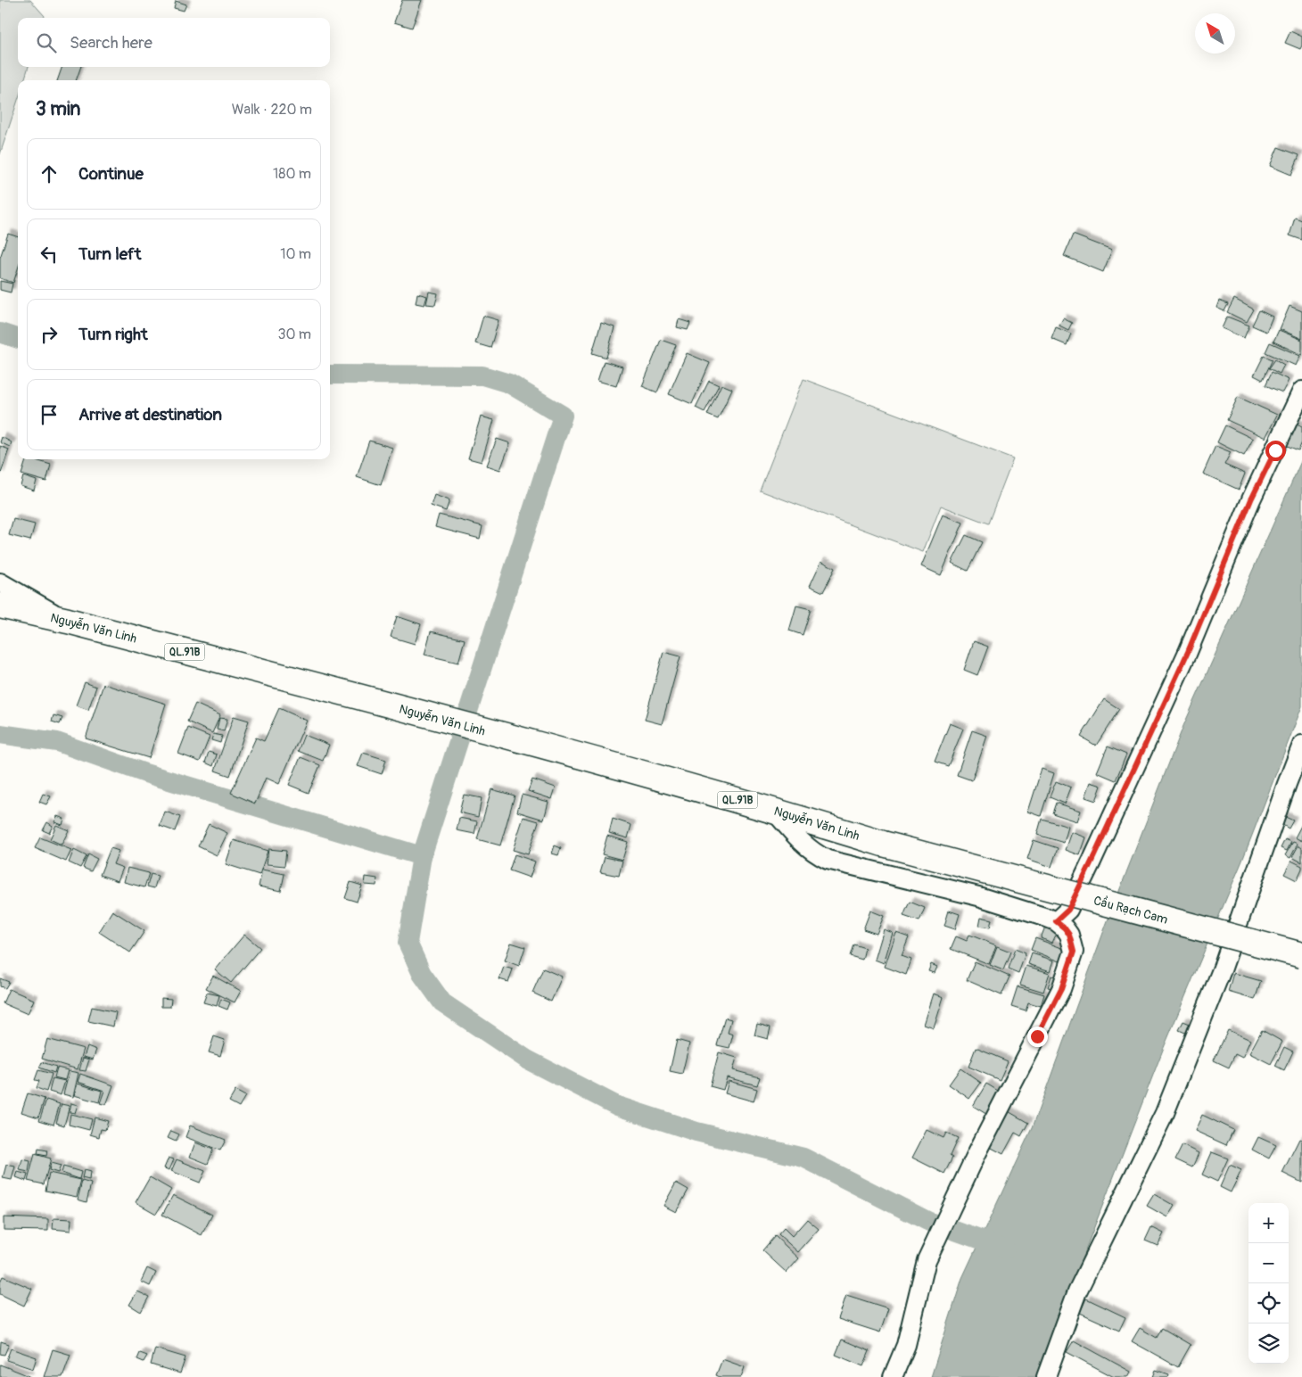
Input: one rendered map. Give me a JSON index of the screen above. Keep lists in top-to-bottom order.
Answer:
{
  "streets": {
    "highway": ["Nguyễn Văn Linh", "QL.91B", "Cầu Rạch Cam"]
  },
  "crossings": [
    ["Nguyễn Văn Linh", "Cầu Rạch Cam"]
  ],
  "north": "top left",
  "page": {
    "search": "Search here",
    "heading": ["3 min", "Walk · 220 m"],
    "list": [
      ["Continue", "180 m"],
      ["Turn left", "10 m"],
      ["Turn right", "30 m"],
      "Arrive at destination"
    ],
    "map_buttons": ["+", "−"]
  }
}
